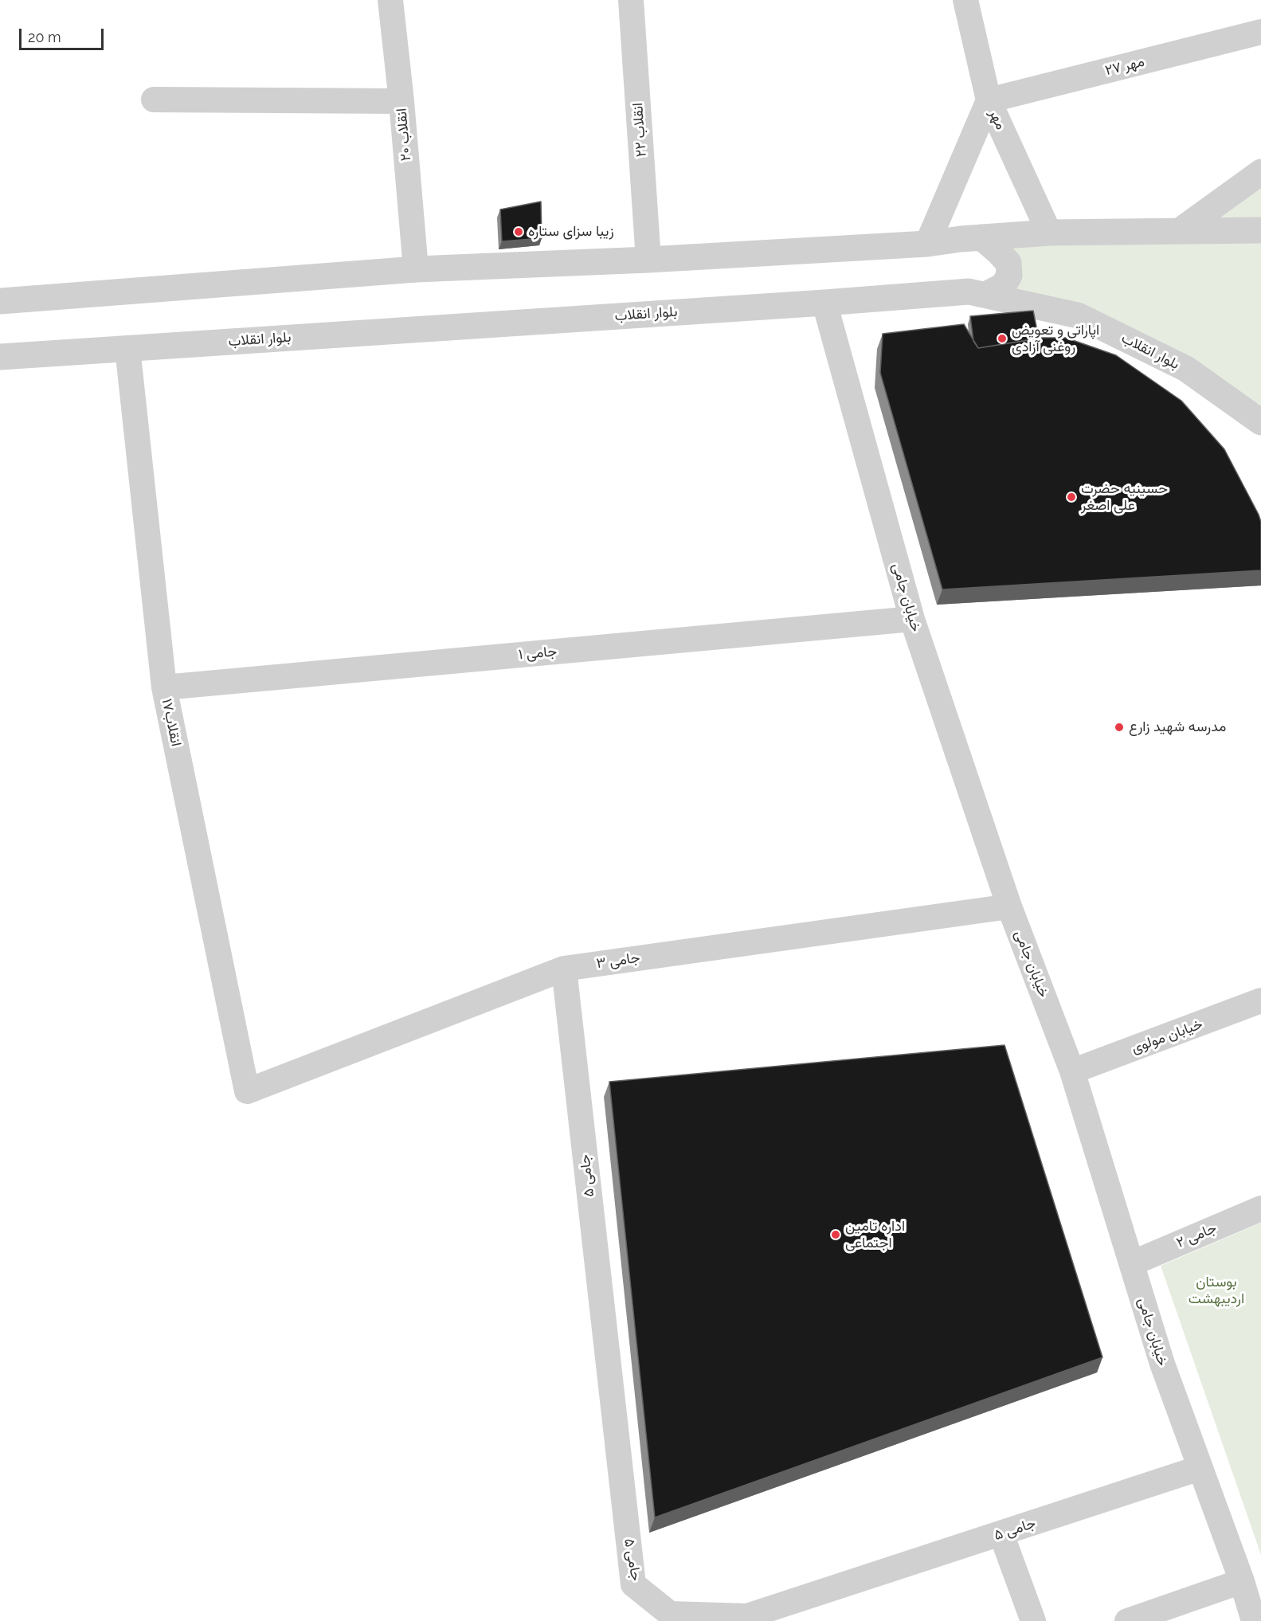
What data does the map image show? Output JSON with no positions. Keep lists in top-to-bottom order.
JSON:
{
  "streets": {
    "street": [
      "مهر ۲۷",
      "مهر",
      "انقلاب ۲۲",
      "انقلاب ۲۰",
      "بلوار انقلاب",
      "خیابان جامی",
      "جامی ۱",
      "انقلاب۱۷",
      "جامی ۳",
      "خیابان مولوی",
      "جامی ۵",
      "جامی ۲"
    ]
  },
  "crossings": [
    ["مهر ۲۷", "مهر"],
    ["بلوار انقلاب", "خیابان جامی"],
    ["بلوار انقلاب", "انقلاب۱۷"],
    ["خیابان جامی", "جامی ۱"],
    ["خیابان جامی", "جامی ۳"],
    ["خیابان جامی", "خیابان مولوی"],
    ["خیابان جامی", "جامی ۵"],
    ["خیابان جامی", "جامی ۲"],
    ["جامی ۱", "انقلاب۱۷"],
    ["انقلاب۱۷", "جامی ۳"],
    ["جامی ۳", "جامی ۵"]
  ],
  "parks": ["بوستان اردیبهشت"],
  "places": [
    "زیبا سزای ستاره",
    "اپاراتی و تعویض روغنی آزادی",
    "حسینیه حضرت علی اصغر",
    "مدرسه شهید زارع",
    "اداره تامین اجتماعی"
  ],
  "scale_bar": "20 m"
}
